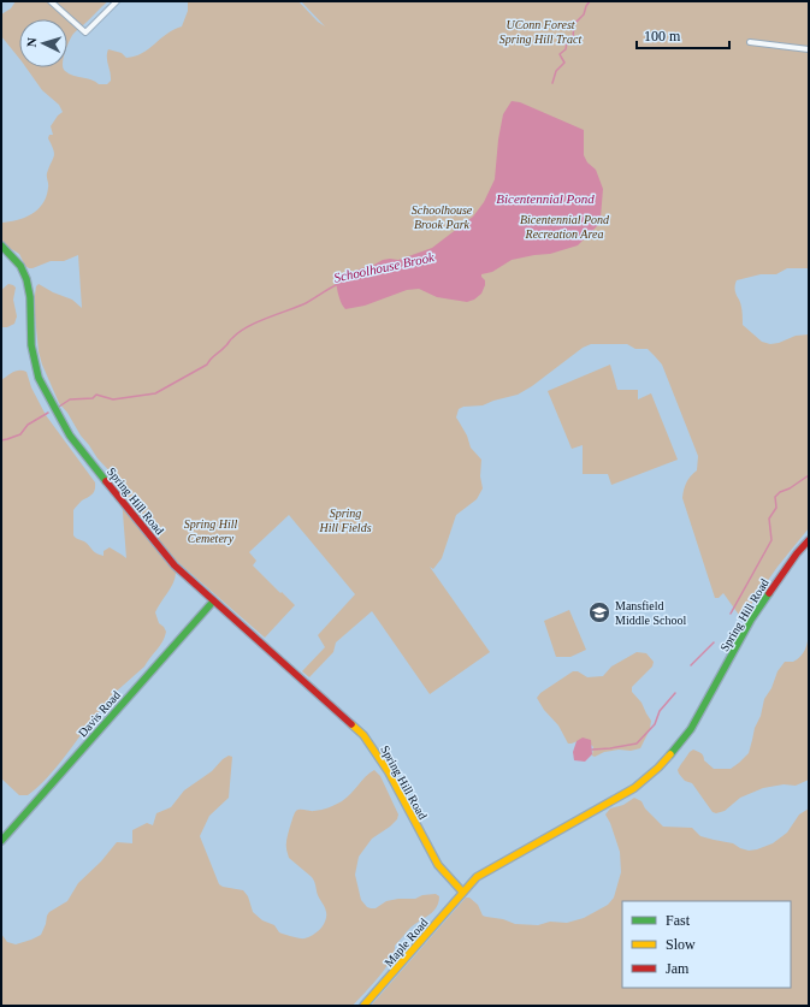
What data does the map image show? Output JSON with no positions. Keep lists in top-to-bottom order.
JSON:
{
  "streets": {
    "street": ["Spring Hill Road", "Davis Road", "Maple Road"]
  },
  "crossings": [
    ["Spring Hill Road", "Davis Road"],
    ["Spring Hill Road", "Maple Road"]
  ],
  "water": ["Bicentennial Pond", "Schoolhouse Brook"],
  "parks": [
    "UConn Forest Spring Hill Tract",
    "Schoolhouse Brook Park",
    "Bicentennial Pond Recreation Area",
    "Spring Hill Fields",
    "Spring Hill Cemetery"
  ],
  "places": {
    "school or university": ["Mansfield Middle School"]
  },
  "legend": ["Fast", "Slow", "Jam"],
  "scale_bar": "100 m",
  "north": "left"
}
